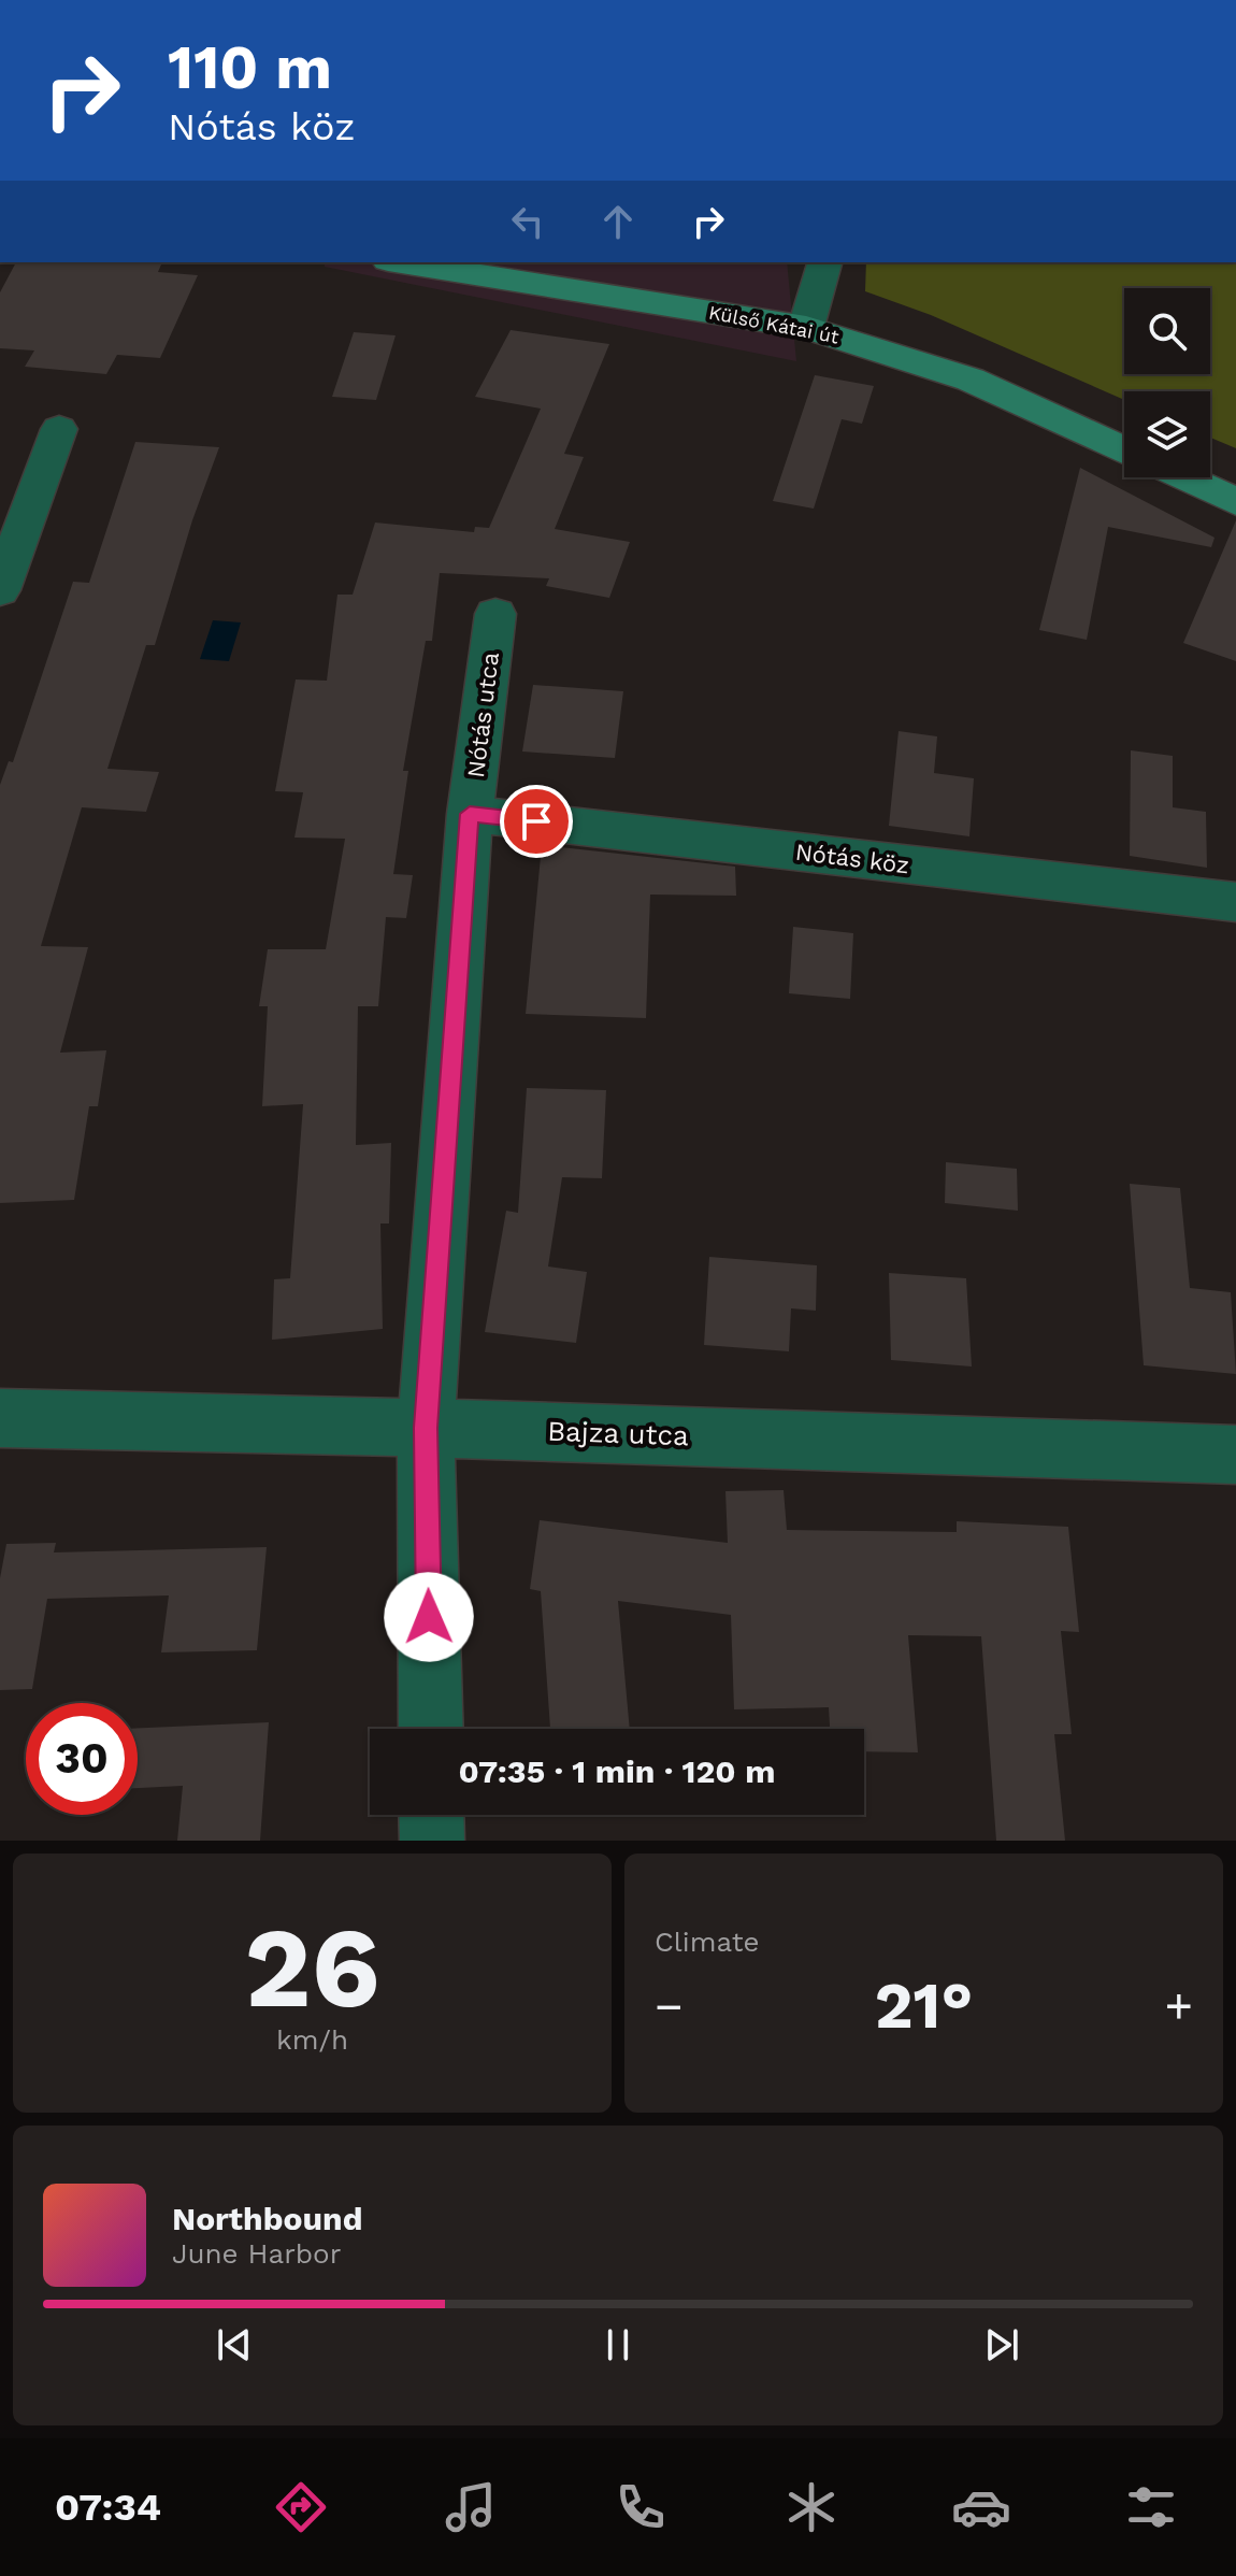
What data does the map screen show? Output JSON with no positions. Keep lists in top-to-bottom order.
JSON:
{
  "streets": {
    "main road": ["Külső Kátai út"],
    "street": ["Nótás utca", "Nótás köz", "Bajza utca"]
  },
  "crossings": [
    ["Nótás utca", "Nótás köz"],
    ["Nótás utca", "Bajza utca"]
  ],
  "page": {
    "turn": ["110 m", "Nótás köz"],
    "limit": "30",
    "trip": "07:35 · 1 min · 120 m",
    "tile": [
      ["26", "km/h"],
      "Climate"
    ],
    "heat": ["−", "21°", "+"],
    "song": ["Northbound", "June Harbor"],
    "tabs": "07:34"
  }
}
